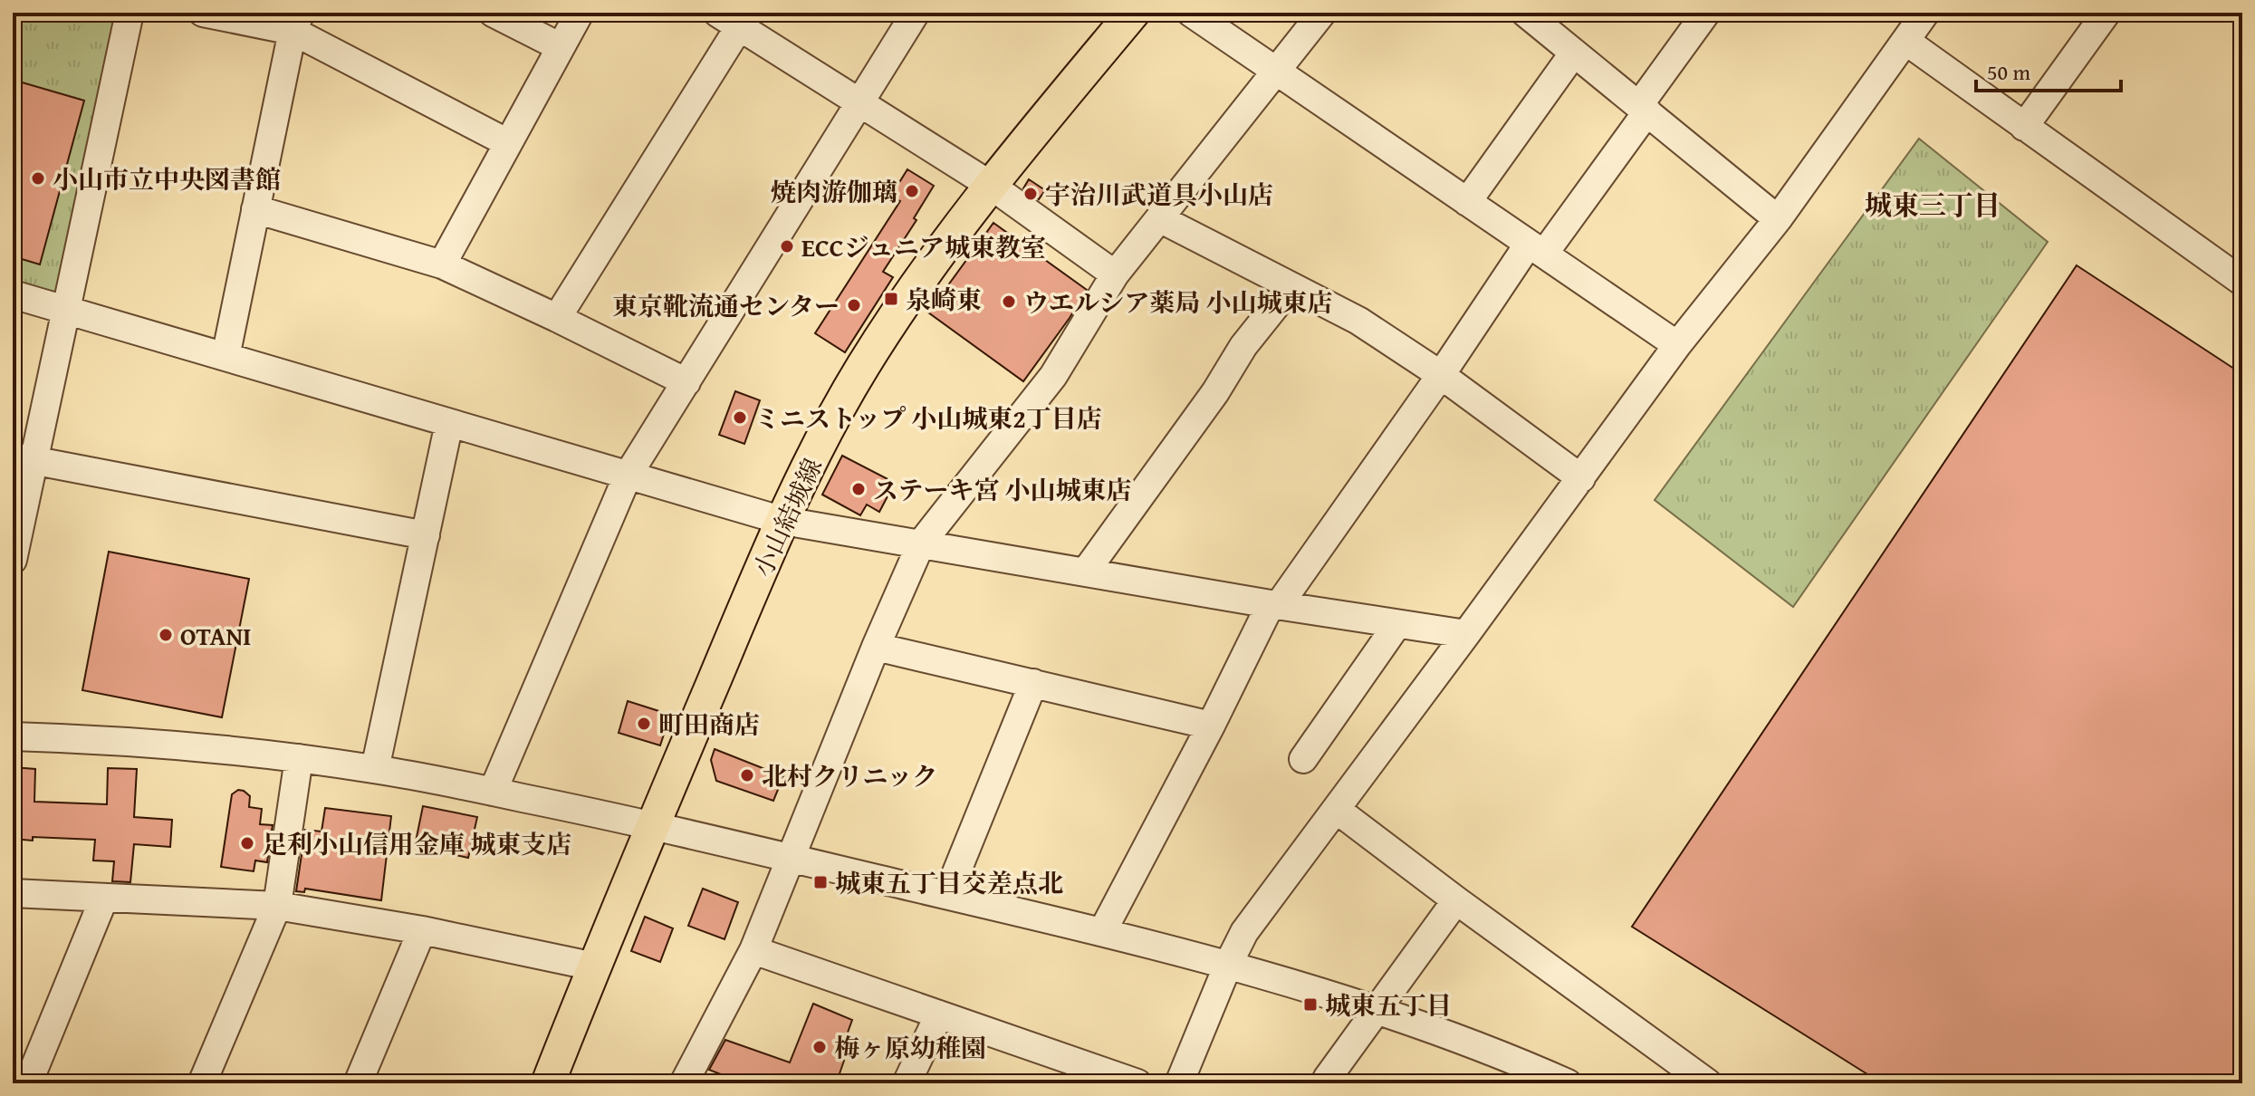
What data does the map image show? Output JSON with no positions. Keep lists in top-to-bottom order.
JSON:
{
  "streets": {
    "main road": ["小山結城線"]
  },
  "districts": ["城東三丁目"],
  "places": {
    "other": [
      "小山市立中央図書館",
      "焼肉游伽璃",
      "宇治川武道具小山店",
      "ECCジュニア城東教室",
      "ウエルシア薬局 小山城東店",
      "東京靴流通センター",
      "ミニストップ 小山城東2丁目店",
      "ステーキ宮 小山城東店",
      "OTANI",
      "町田商店",
      "北村クリニック",
      "足利小山信用金庫 城東支店",
      "梅ヶ原幼稚園"
    ],
    "transit": ["泉崎東", "城東五丁目交差点北", "城東五丁目"]
  },
  "scale_bar": "50 m"
}
